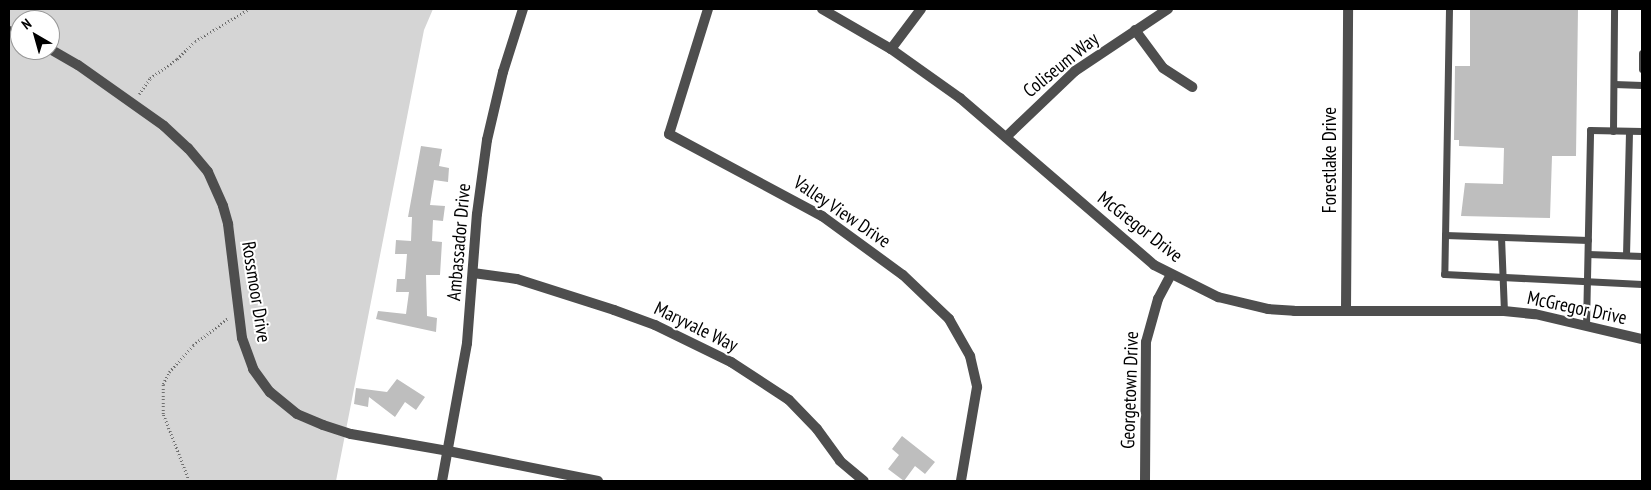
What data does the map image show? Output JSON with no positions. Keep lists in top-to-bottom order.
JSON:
{
  "streets": {
    "street": [
      "Coliseum Way",
      "Forestlake Drive",
      "Valley View Drive",
      "McGregor Drive",
      "Ambassador Drive",
      "Rossmoor Drive",
      "Maryvale Way",
      "Georgetown Drive"
    ]
  },
  "crossings": [
    ["Coliseum Way", "McGregor Drive"],
    ["Forestlake Drive", "McGregor Drive"],
    ["McGregor Drive", "Georgetown Drive"],
    ["Ambassador Drive", "Rossmoor Drive"],
    ["Ambassador Drive", "Maryvale Way"]
  ],
  "north": "top left"
}
